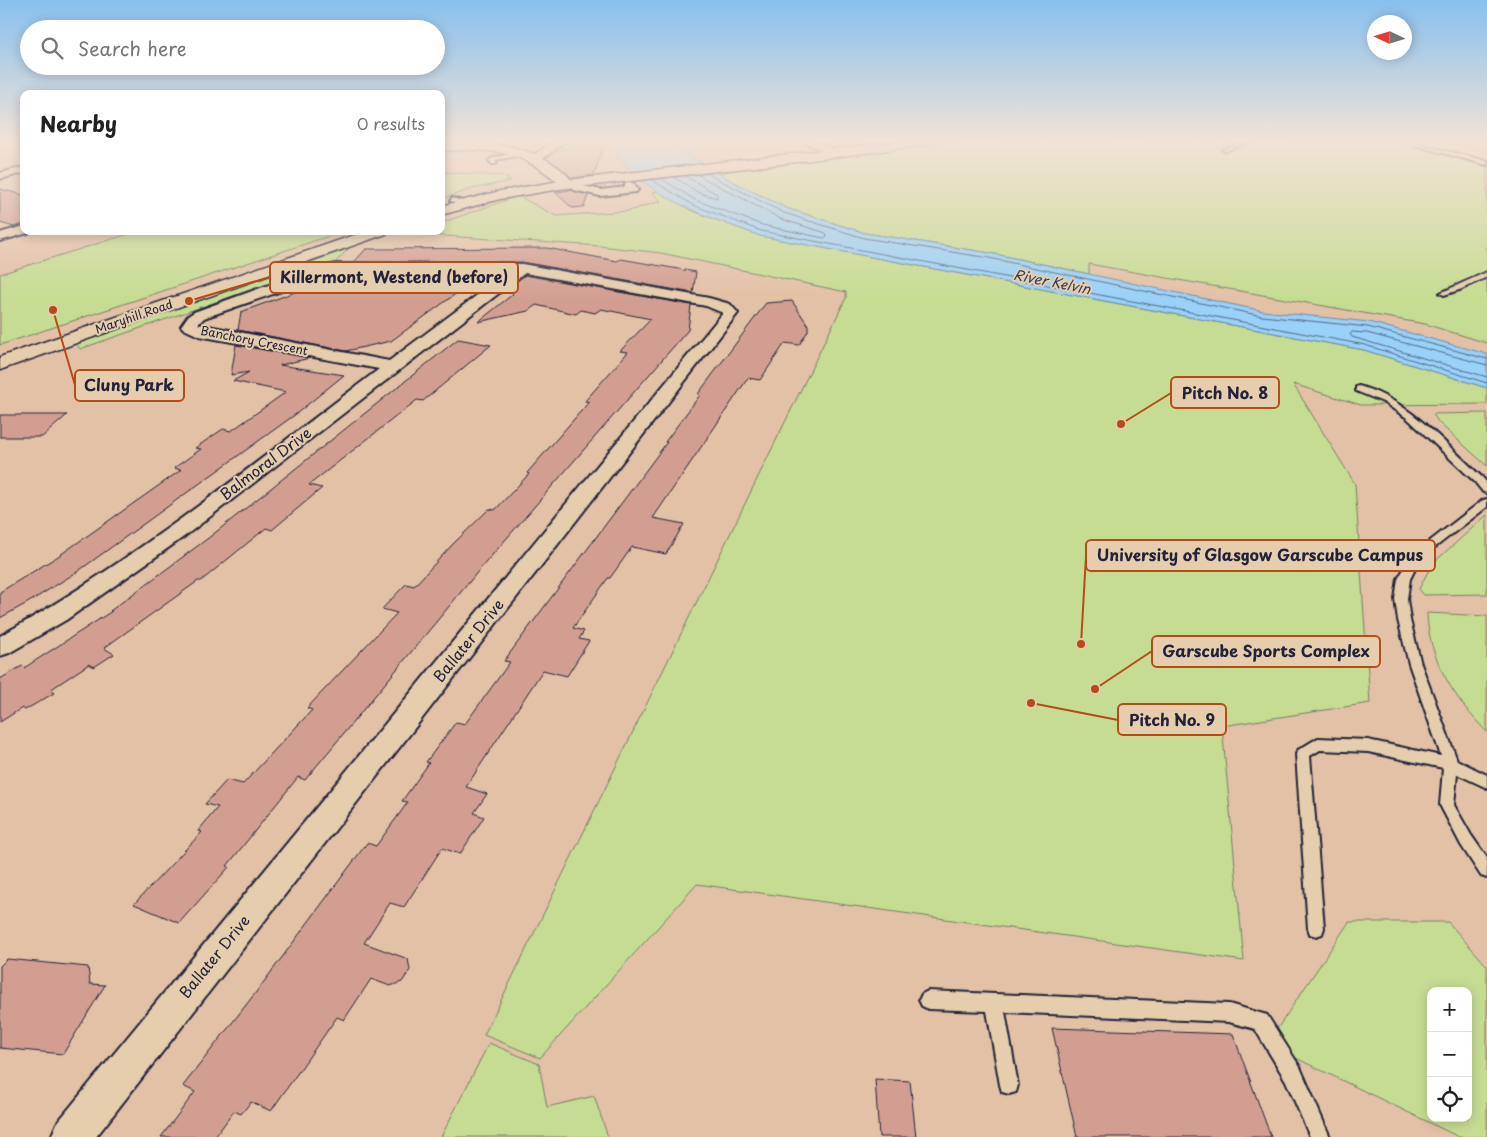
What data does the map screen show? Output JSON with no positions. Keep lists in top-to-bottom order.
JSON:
{
  "streets": {
    "main road": ["Maryhill Road"],
    "street": ["Banchory Crescent", "Balmoral Drive", "Ballater Drive"]
  },
  "crossings": [
    ["Banchory Crescent", "Balmoral Drive"],
    ["Banchory Crescent", "Ballater Drive"],
    ["Balmoral Drive", "Ballater Drive"]
  ],
  "water": ["River Kelvin"],
  "places": [
    "Killermont, Westend (before)",
    "Cluny Park",
    "Pitch No. 8",
    "University of Glasgow Garscube Campus",
    "Garscube Sports Complex",
    "Pitch No. 9"
  ],
  "north": "left",
  "page": {
    "search": "Search here",
    "heading": ["Nearby", "0 results"],
    "map_buttons": ["+", "−"]
  }
}
